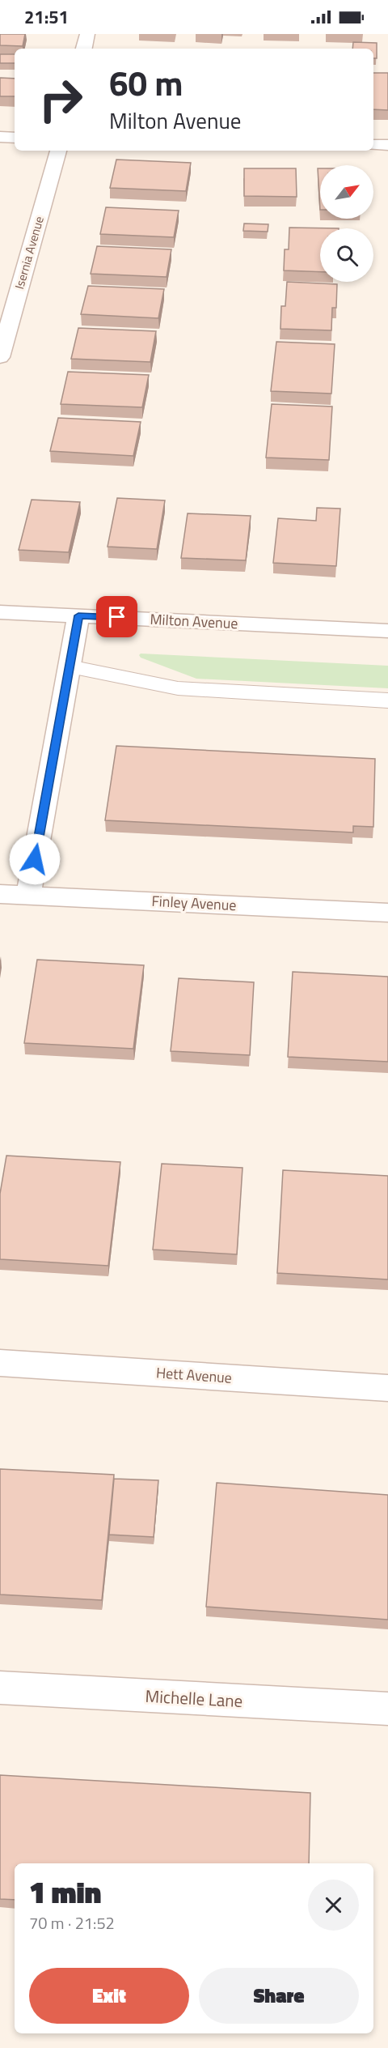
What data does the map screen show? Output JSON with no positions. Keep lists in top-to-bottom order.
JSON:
{
  "streets": {
    "street": [
      "Isernia Avenue",
      "Milton Avenue",
      "Finley Avenue",
      "Hett Avenue",
      "Michelle Lane"
    ]
  },
  "north": "top right",
  "page": {
    "status": "21:51",
    "turn": ["60 m", "Milton Avenue"],
    "heading": ["1 min", "70 m · 21:52"],
    "buttons": ["Exit", "Share"]
  }
}
